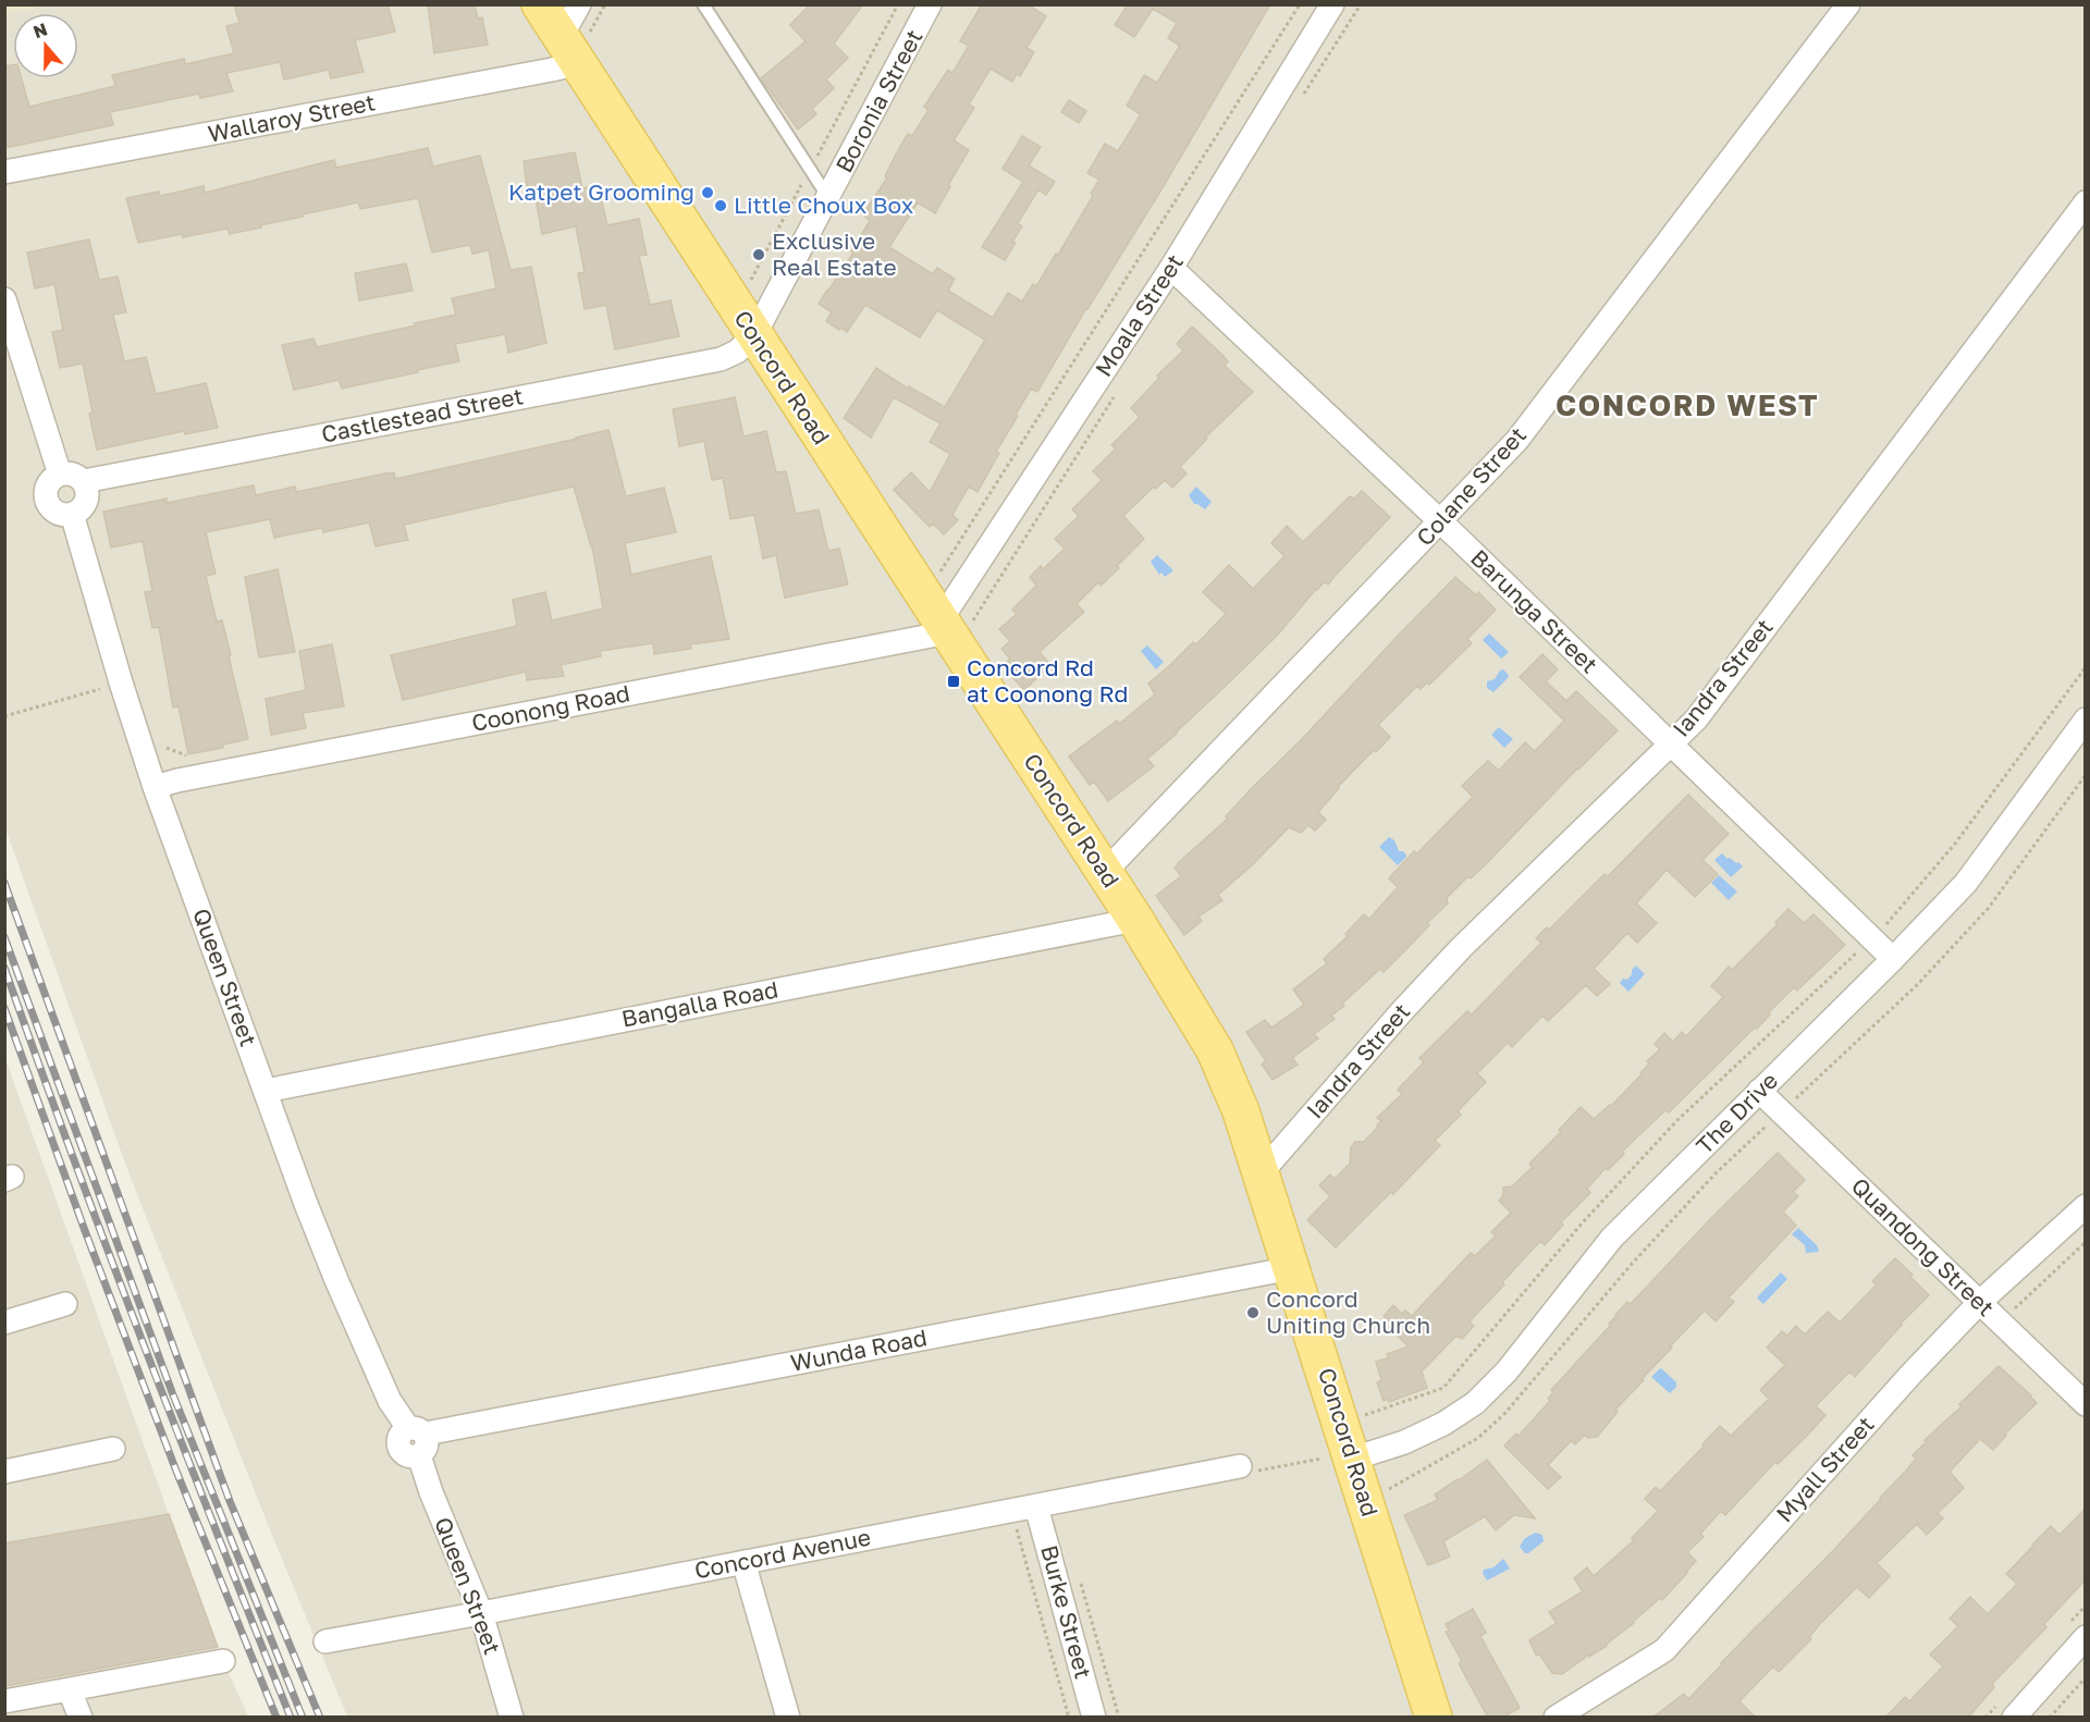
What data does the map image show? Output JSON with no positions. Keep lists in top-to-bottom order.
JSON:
{
  "streets": {
    "main road": ["Concord Road"],
    "street": [
      "Boronia Street",
      "Wallaroy Street",
      "Moala Street",
      "Castlestead Street",
      "Colane Street",
      "Barunga Street",
      "Iandra Street",
      "Coonong Road",
      "Queen Street",
      "Bangalla Road",
      "The Drive",
      "Quandong Street",
      "Wunda Road",
      "Myall Street",
      "Concord Avenue",
      "Burke Street"
    ]
  },
  "crossings": [
    ["Boronia Street", "Concord Road"],
    ["Boronia Street", "Castlestead Street"],
    ["Wallaroy Street", "Concord Road"],
    ["Moala Street", "Concord Road"],
    ["Moala Street", "Barunga Street"],
    ["Moala Street", "Coonong Road"],
    ["Concord Road", "Castlestead Street"],
    ["Concord Road", "Colane Street"],
    ["Concord Road", "Iandra Street"],
    ["Concord Road", "Coonong Road"],
    ["Concord Road", "Bangalla Road"],
    ["Concord Road", "The Drive"],
    ["Concord Road", "Wunda Road"],
    ["Castlestead Street", "Queen Street"],
    ["Colane Street", "Barunga Street"],
    ["Barunga Street", "Iandra Street"],
    ["Barunga Street", "The Drive"],
    ["Coonong Road", "Queen Street"],
    ["Queen Street", "Bangalla Road"],
    ["Queen Street", "Wunda Road"],
    ["Queen Street", "Concord Avenue"],
    ["The Drive", "Quandong Street"],
    ["Quandong Street", "Myall Street"],
    ["Concord Avenue", "Burke Street"]
  ],
  "districts": ["CONCORD WEST"],
  "places": {
    "other": [
      "Katpet Grooming",
      "Little Choux Box",
      "Exclusive Real Estate",
      "Concord Uniting Church"
    ],
    "transit": ["Concord Rd at Coonong Rd"]
  },
  "north": "top"
}
